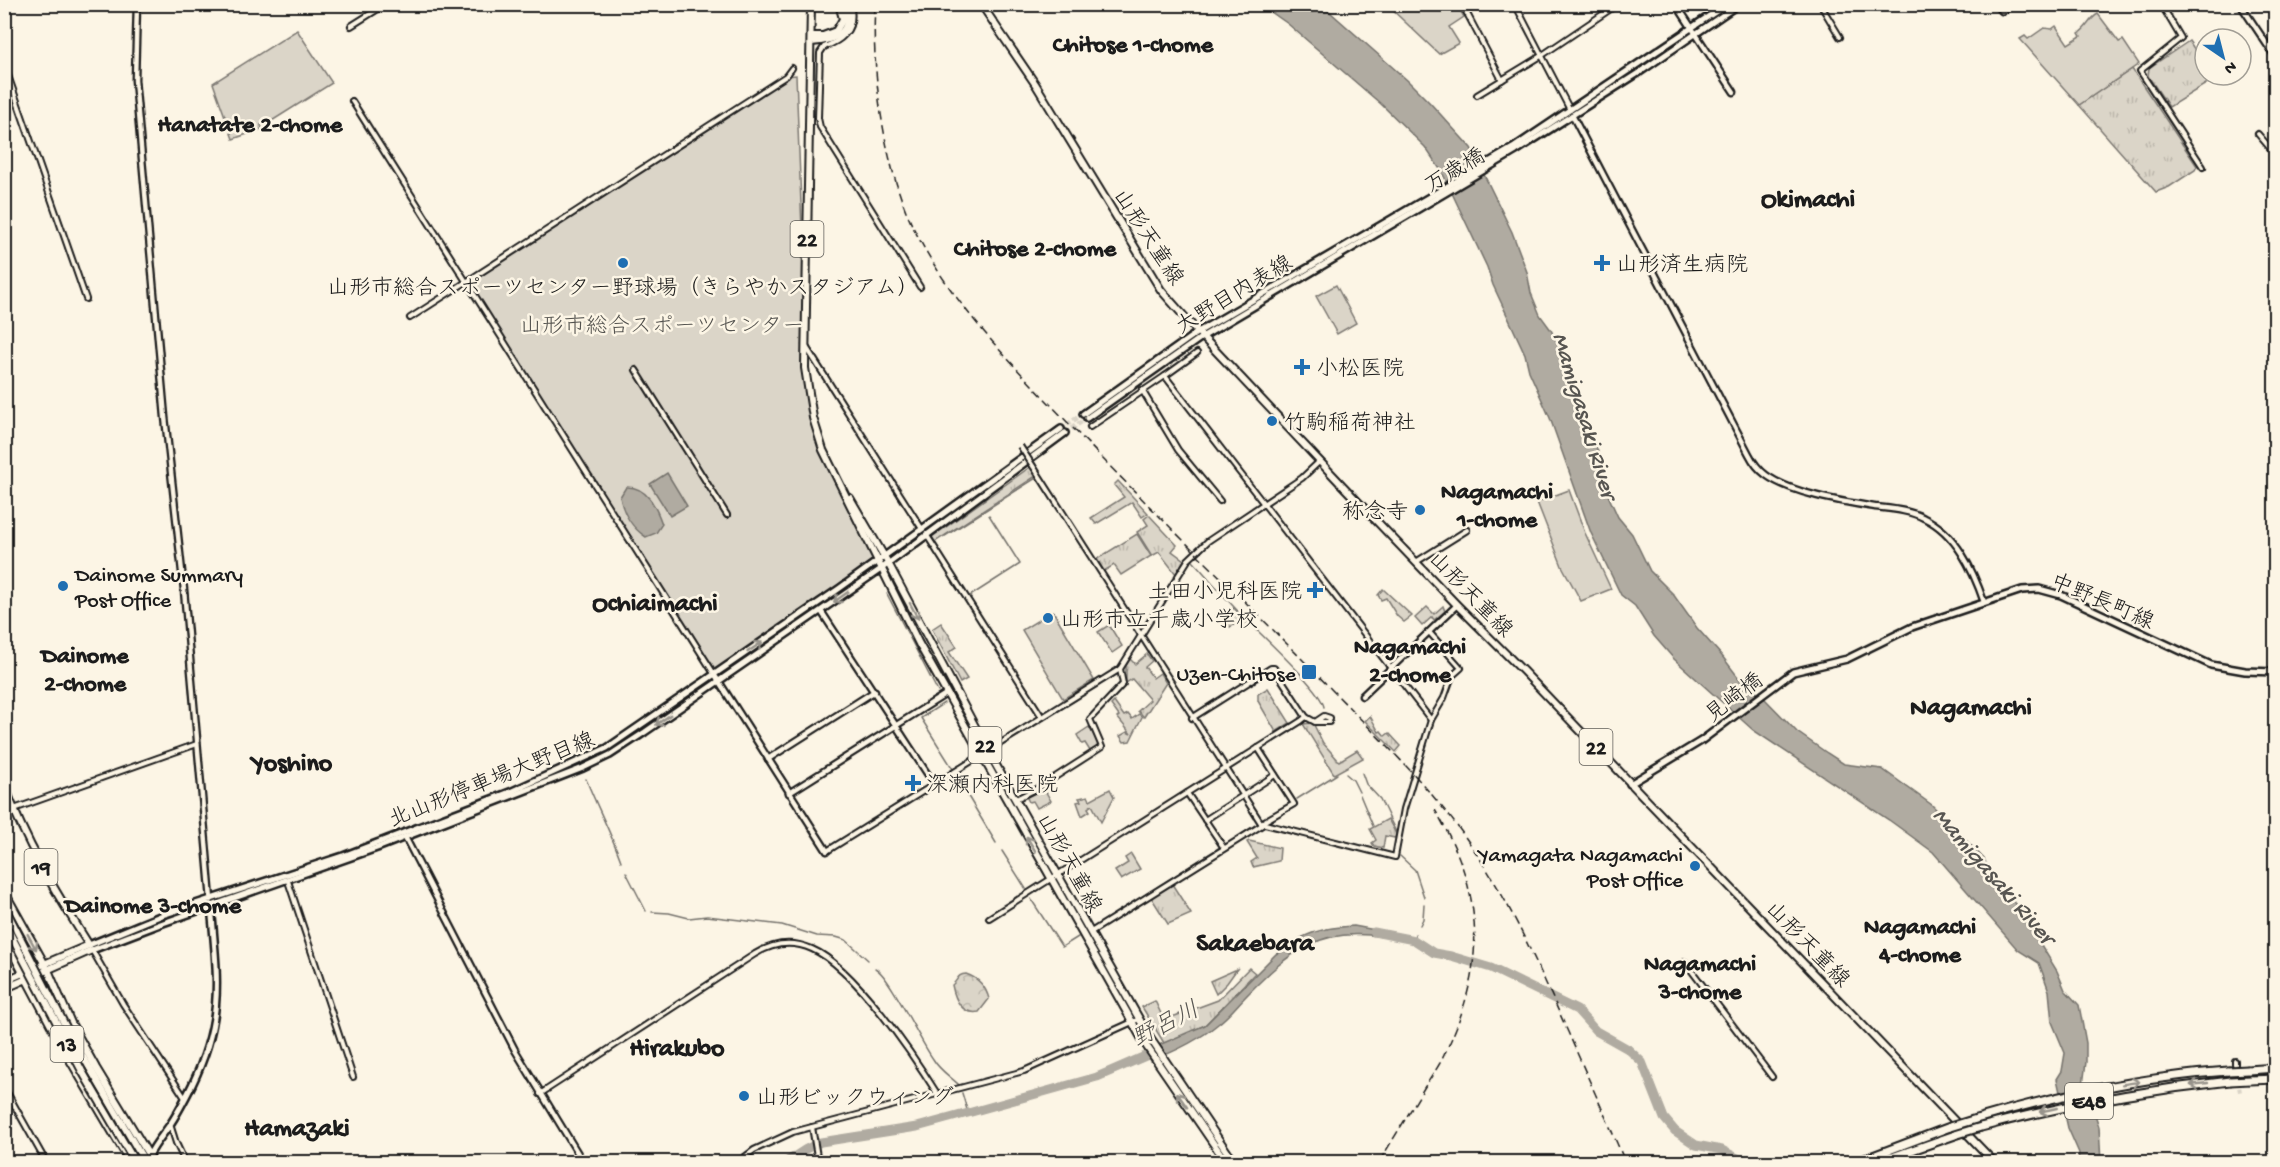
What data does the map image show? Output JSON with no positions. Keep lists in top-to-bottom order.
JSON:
{
  "streets": {
    "highway": ["E48"],
    "main road": [
      "万歳橋",
      "山形天童線",
      "22",
      "大野目内表線",
      "中野長町線",
      "見崎橋",
      "北山形停車場大野目線",
      "19",
      "13"
    ]
  },
  "crossings": [
    ["万歳橋", "大野目内表線"],
    ["山形天童線", "22"],
    ["山形天童線", "大野目内表線"],
    ["山形天童線", "見崎橋"],
    ["山形天童線", "北山形停車場大野目線"],
    ["中野長町線", "見崎橋"]
  ],
  "districts": [
    "Chitose 1-chome",
    "Hanatate 2-chome",
    "Okimachi",
    "Chitose 2-chome",
    "Nagamachi 1-chome",
    "Ochiaimachi",
    "Nagamachi 2-chome",
    "Dainome 2-chome",
    "Nagamachi",
    "Yoshino",
    "Dainome 3-chome",
    "Nagamachi 4-chome",
    "Sakaebara",
    "Nagamachi 3-chome",
    "Hirakubo",
    "Hamazaki"
  ],
  "water": ["Mamigasaki River", "野呂川"],
  "parks": ["山形市総合スポーツセンター"],
  "places": {
    "other": [
      "山形市総合スポーツセンター野球場（きらやかスタジアム）",
      "竹駒稲荷神社",
      "称念寺",
      "Dainome Summary Post Office",
      "山形市立千歳小学校",
      "Yamagata Nagamachi Post Office",
      "山形ビックウィング"
    ],
    "health": [
      "山形済生病院",
      "小松医院",
      "土田小児科医院",
      "深瀬内科医院"
    ],
    "transit": ["Uzen-Chitose"]
  },
  "north": "bottom right"
}
